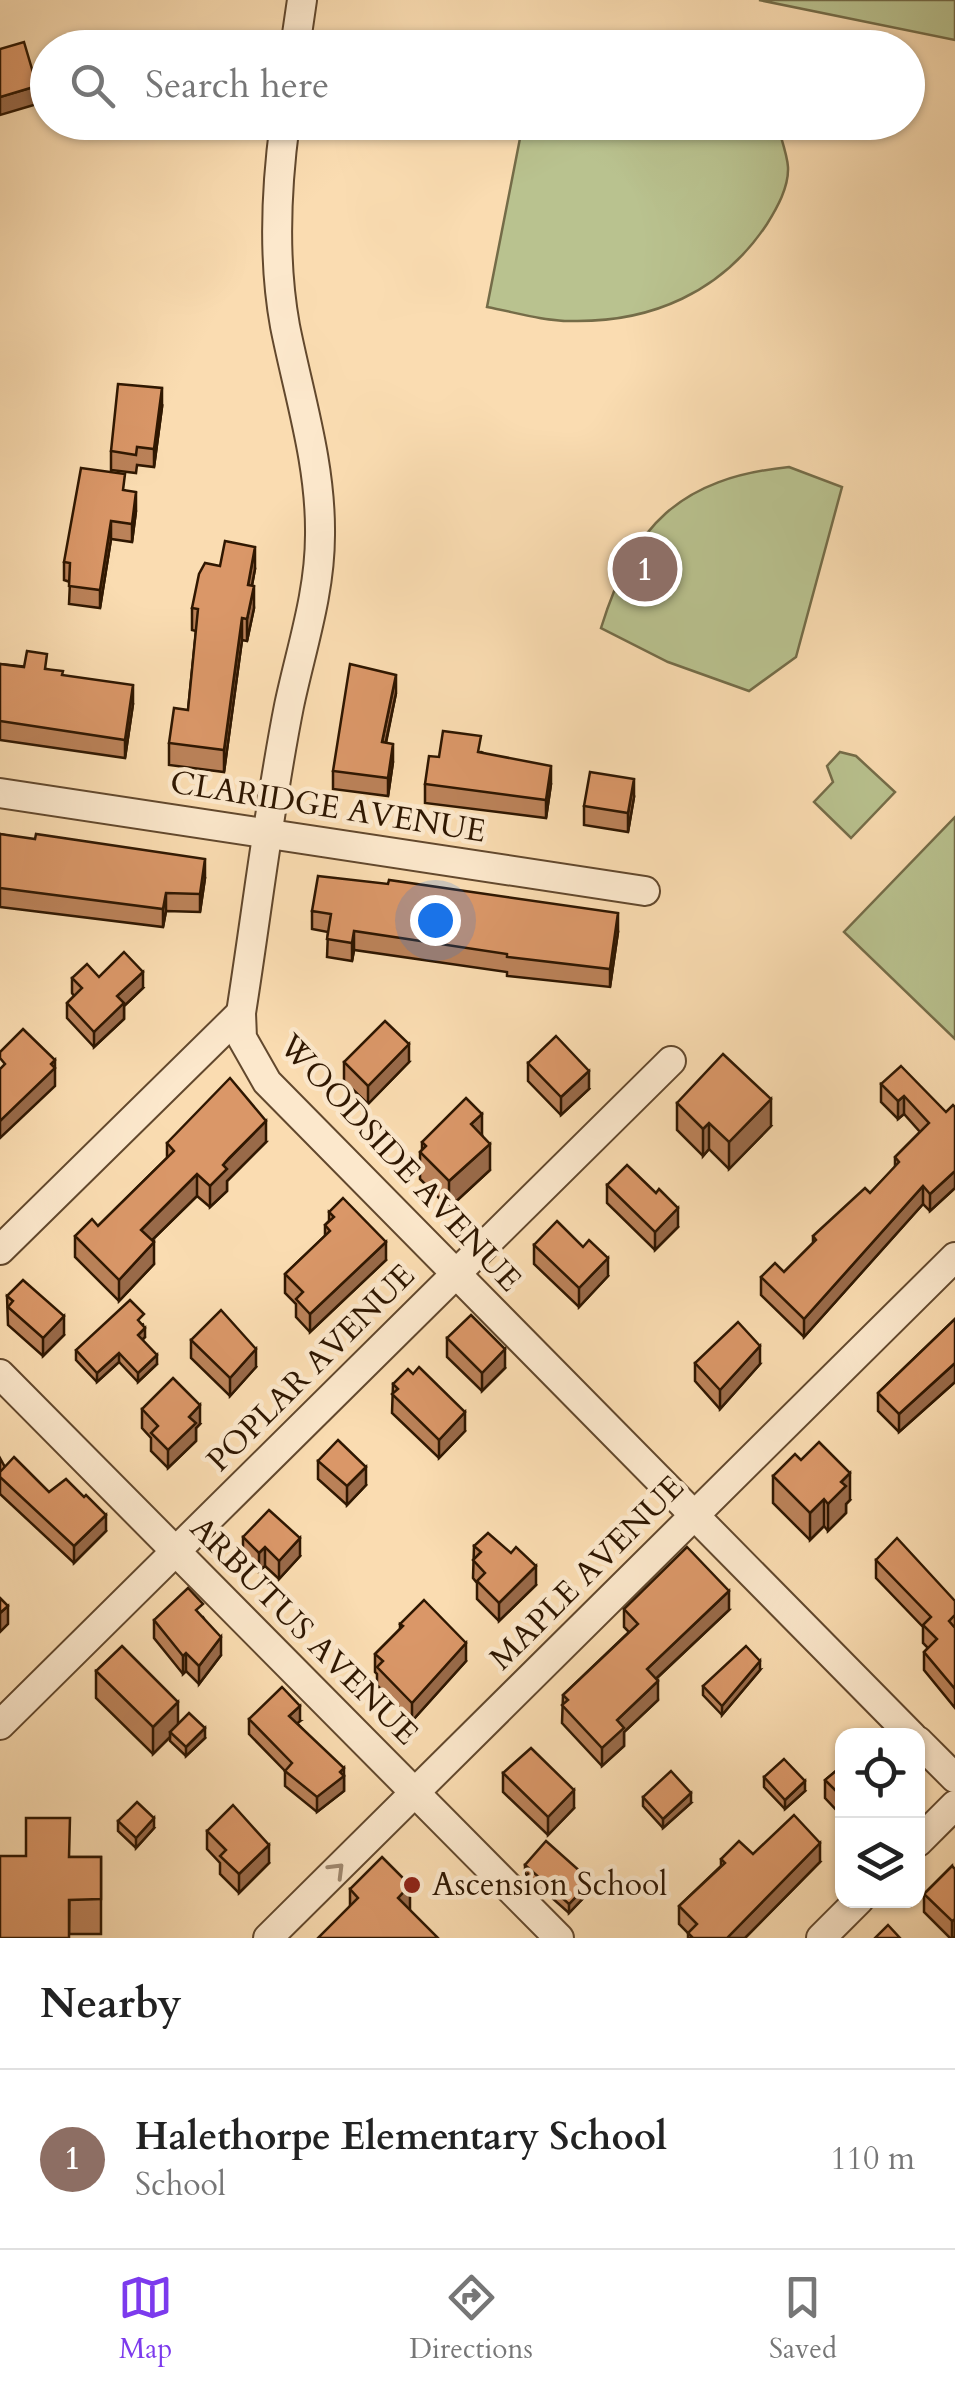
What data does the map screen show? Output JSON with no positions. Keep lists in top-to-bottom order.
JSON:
{
  "streets": {
    "street": [
      "CLARIDGE AVENUE",
      "WOODSIDE AVENUE",
      "POPLAR AVENUE",
      "MAPLE AVENUE",
      "ARBUTUS AVENUE"
    ]
  },
  "crossings": [
    ["CLARIDGE AVENUE", "WOODSIDE AVENUE"],
    ["WOODSIDE AVENUE", "POPLAR AVENUE"],
    ["WOODSIDE AVENUE", "MAPLE AVENUE"],
    ["POPLAR AVENUE", "ARBUTUS AVENUE"],
    ["MAPLE AVENUE", "ARBUTUS AVENUE"]
  ],
  "places": ["Ascension School"],
  "page": {
    "search": "Search here",
    "pins": "1",
    "heading": "Nearby",
    "list": [
      {
        "mark": "1",
        "name": "Halethorpe Elementary School",
        "note": "School",
        "value": "110 m"
      }
    ],
    "nav": ["Map", "Directions", "Saved"]
  }
}
